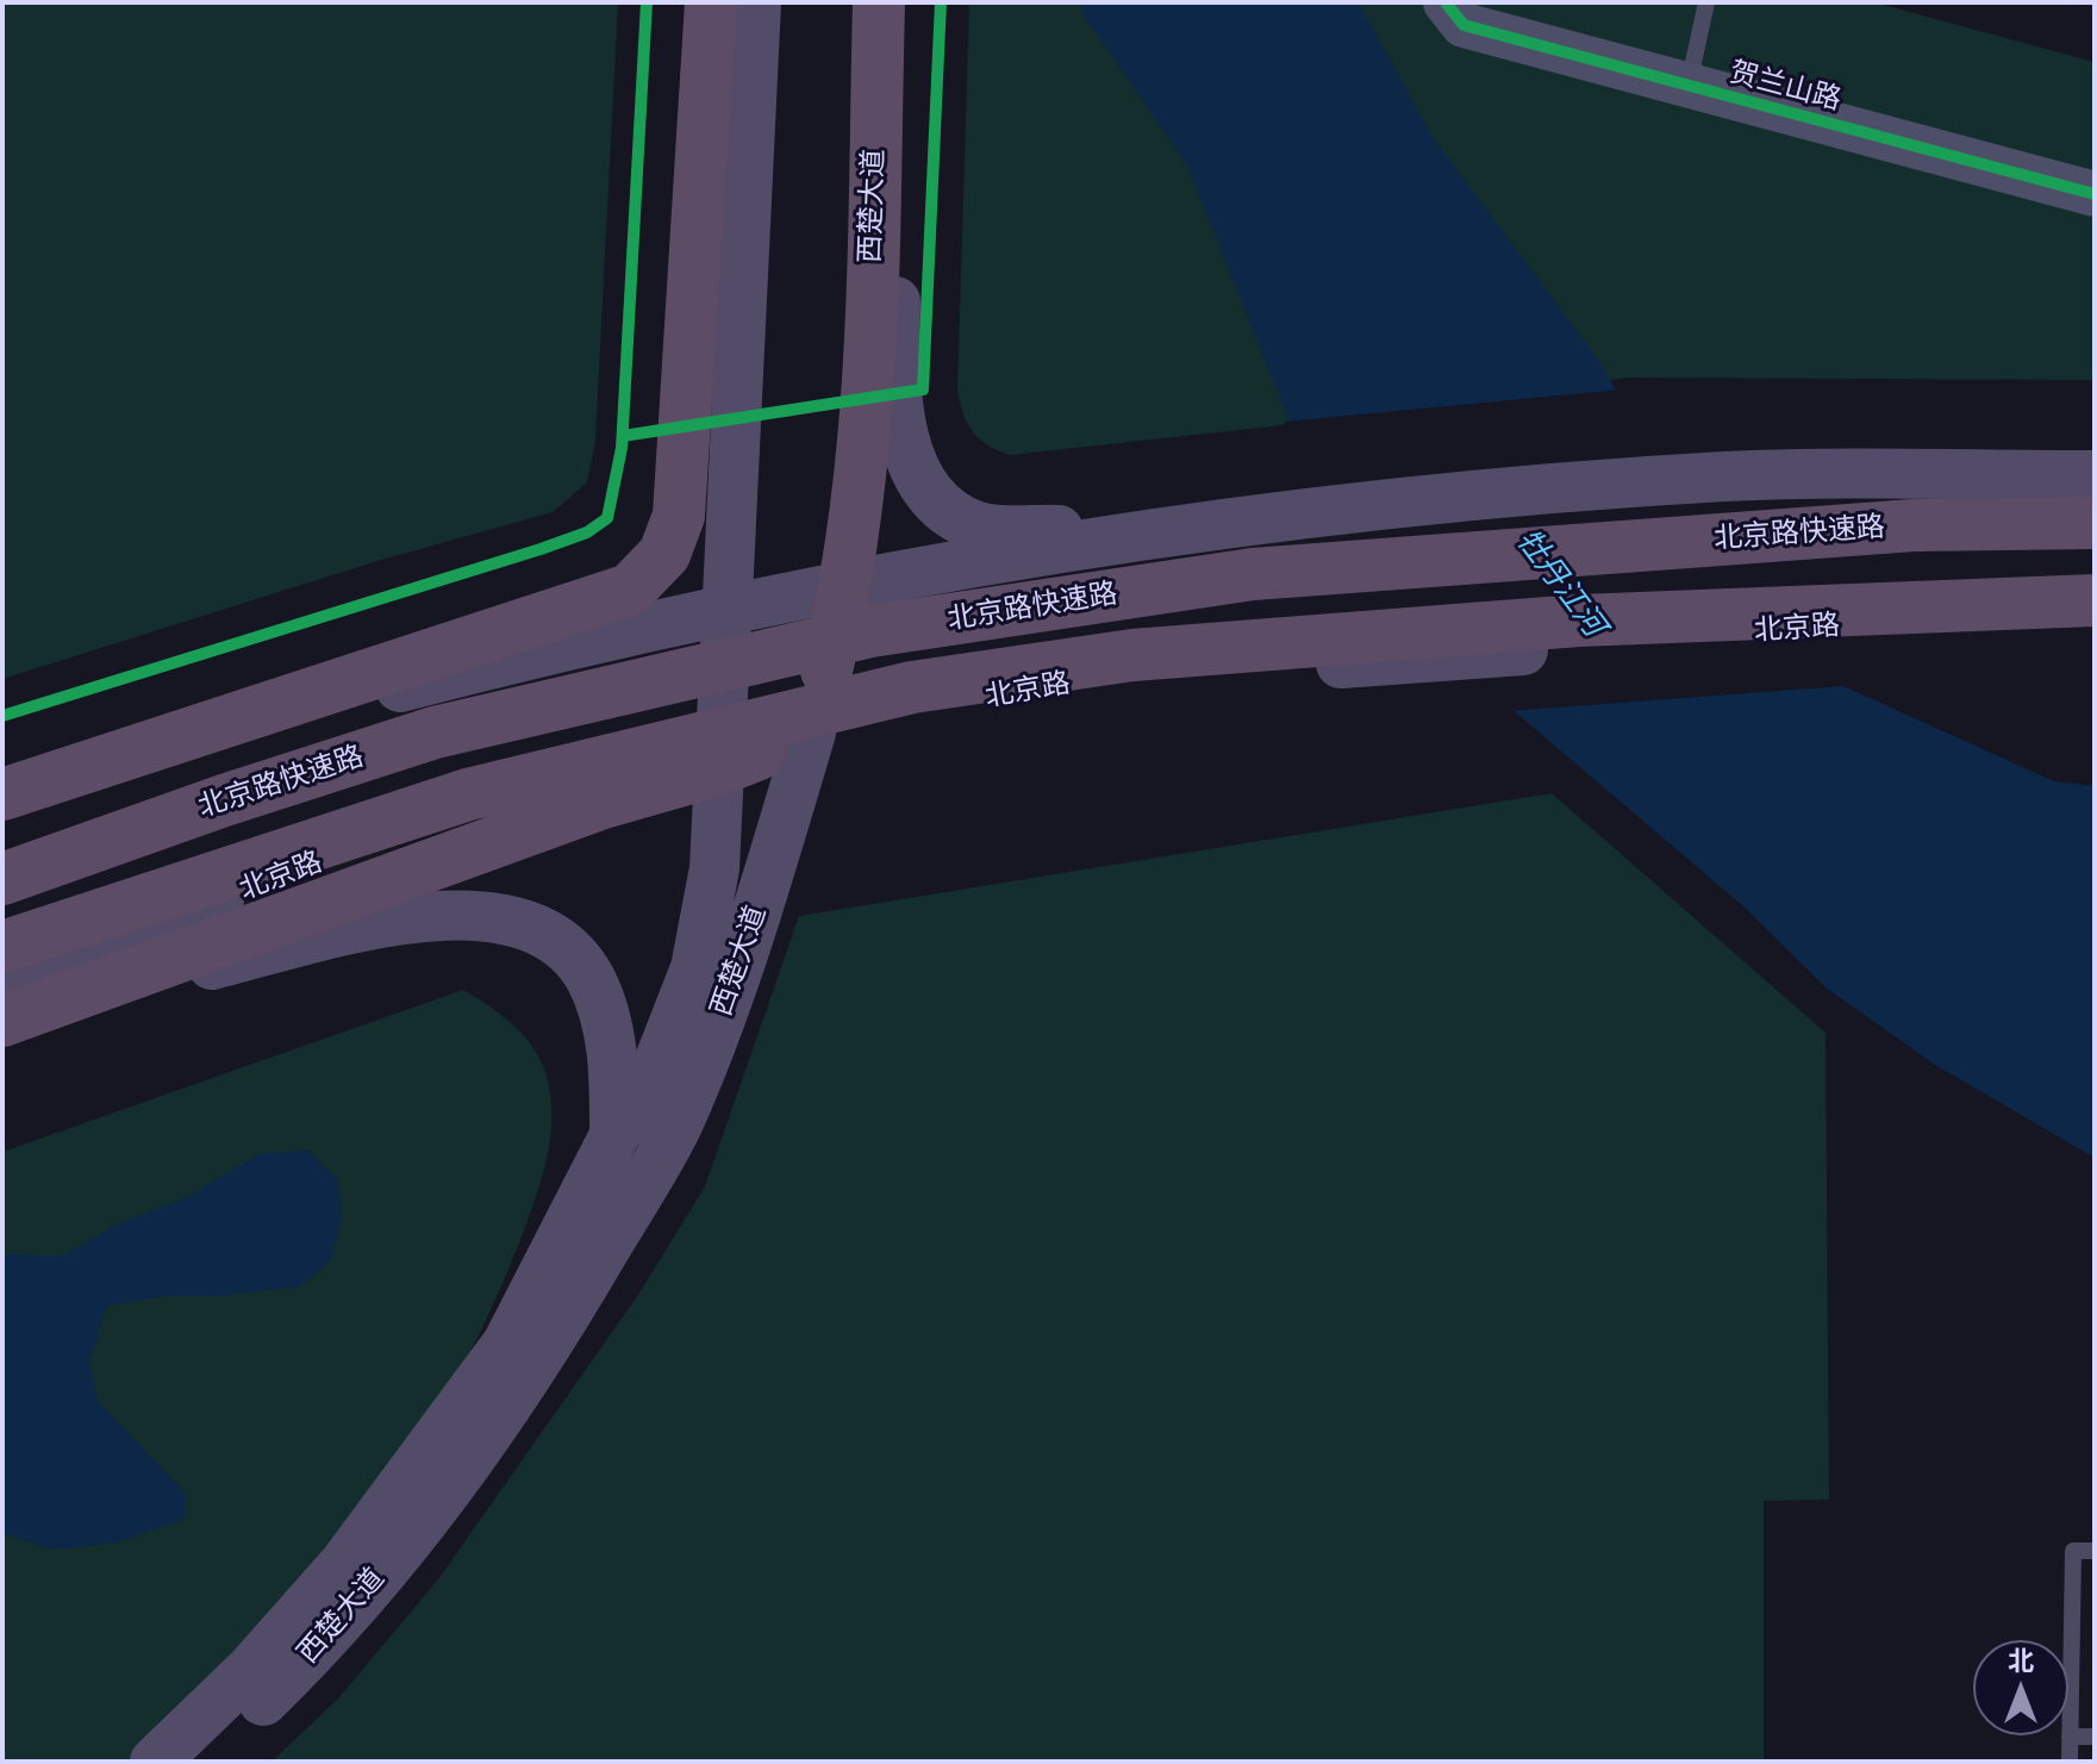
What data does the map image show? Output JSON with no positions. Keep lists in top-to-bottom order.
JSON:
{
  "streets": {
    "highway": ["西楚大道", "北京路快速路"],
    "main road": ["北京路"],
    "street": ["贺兰山路"]
  },
  "crossings": [
    ["西楚大道", "北京路"]
  ],
  "water": ["牡丹江河"],
  "north": "top"
}
